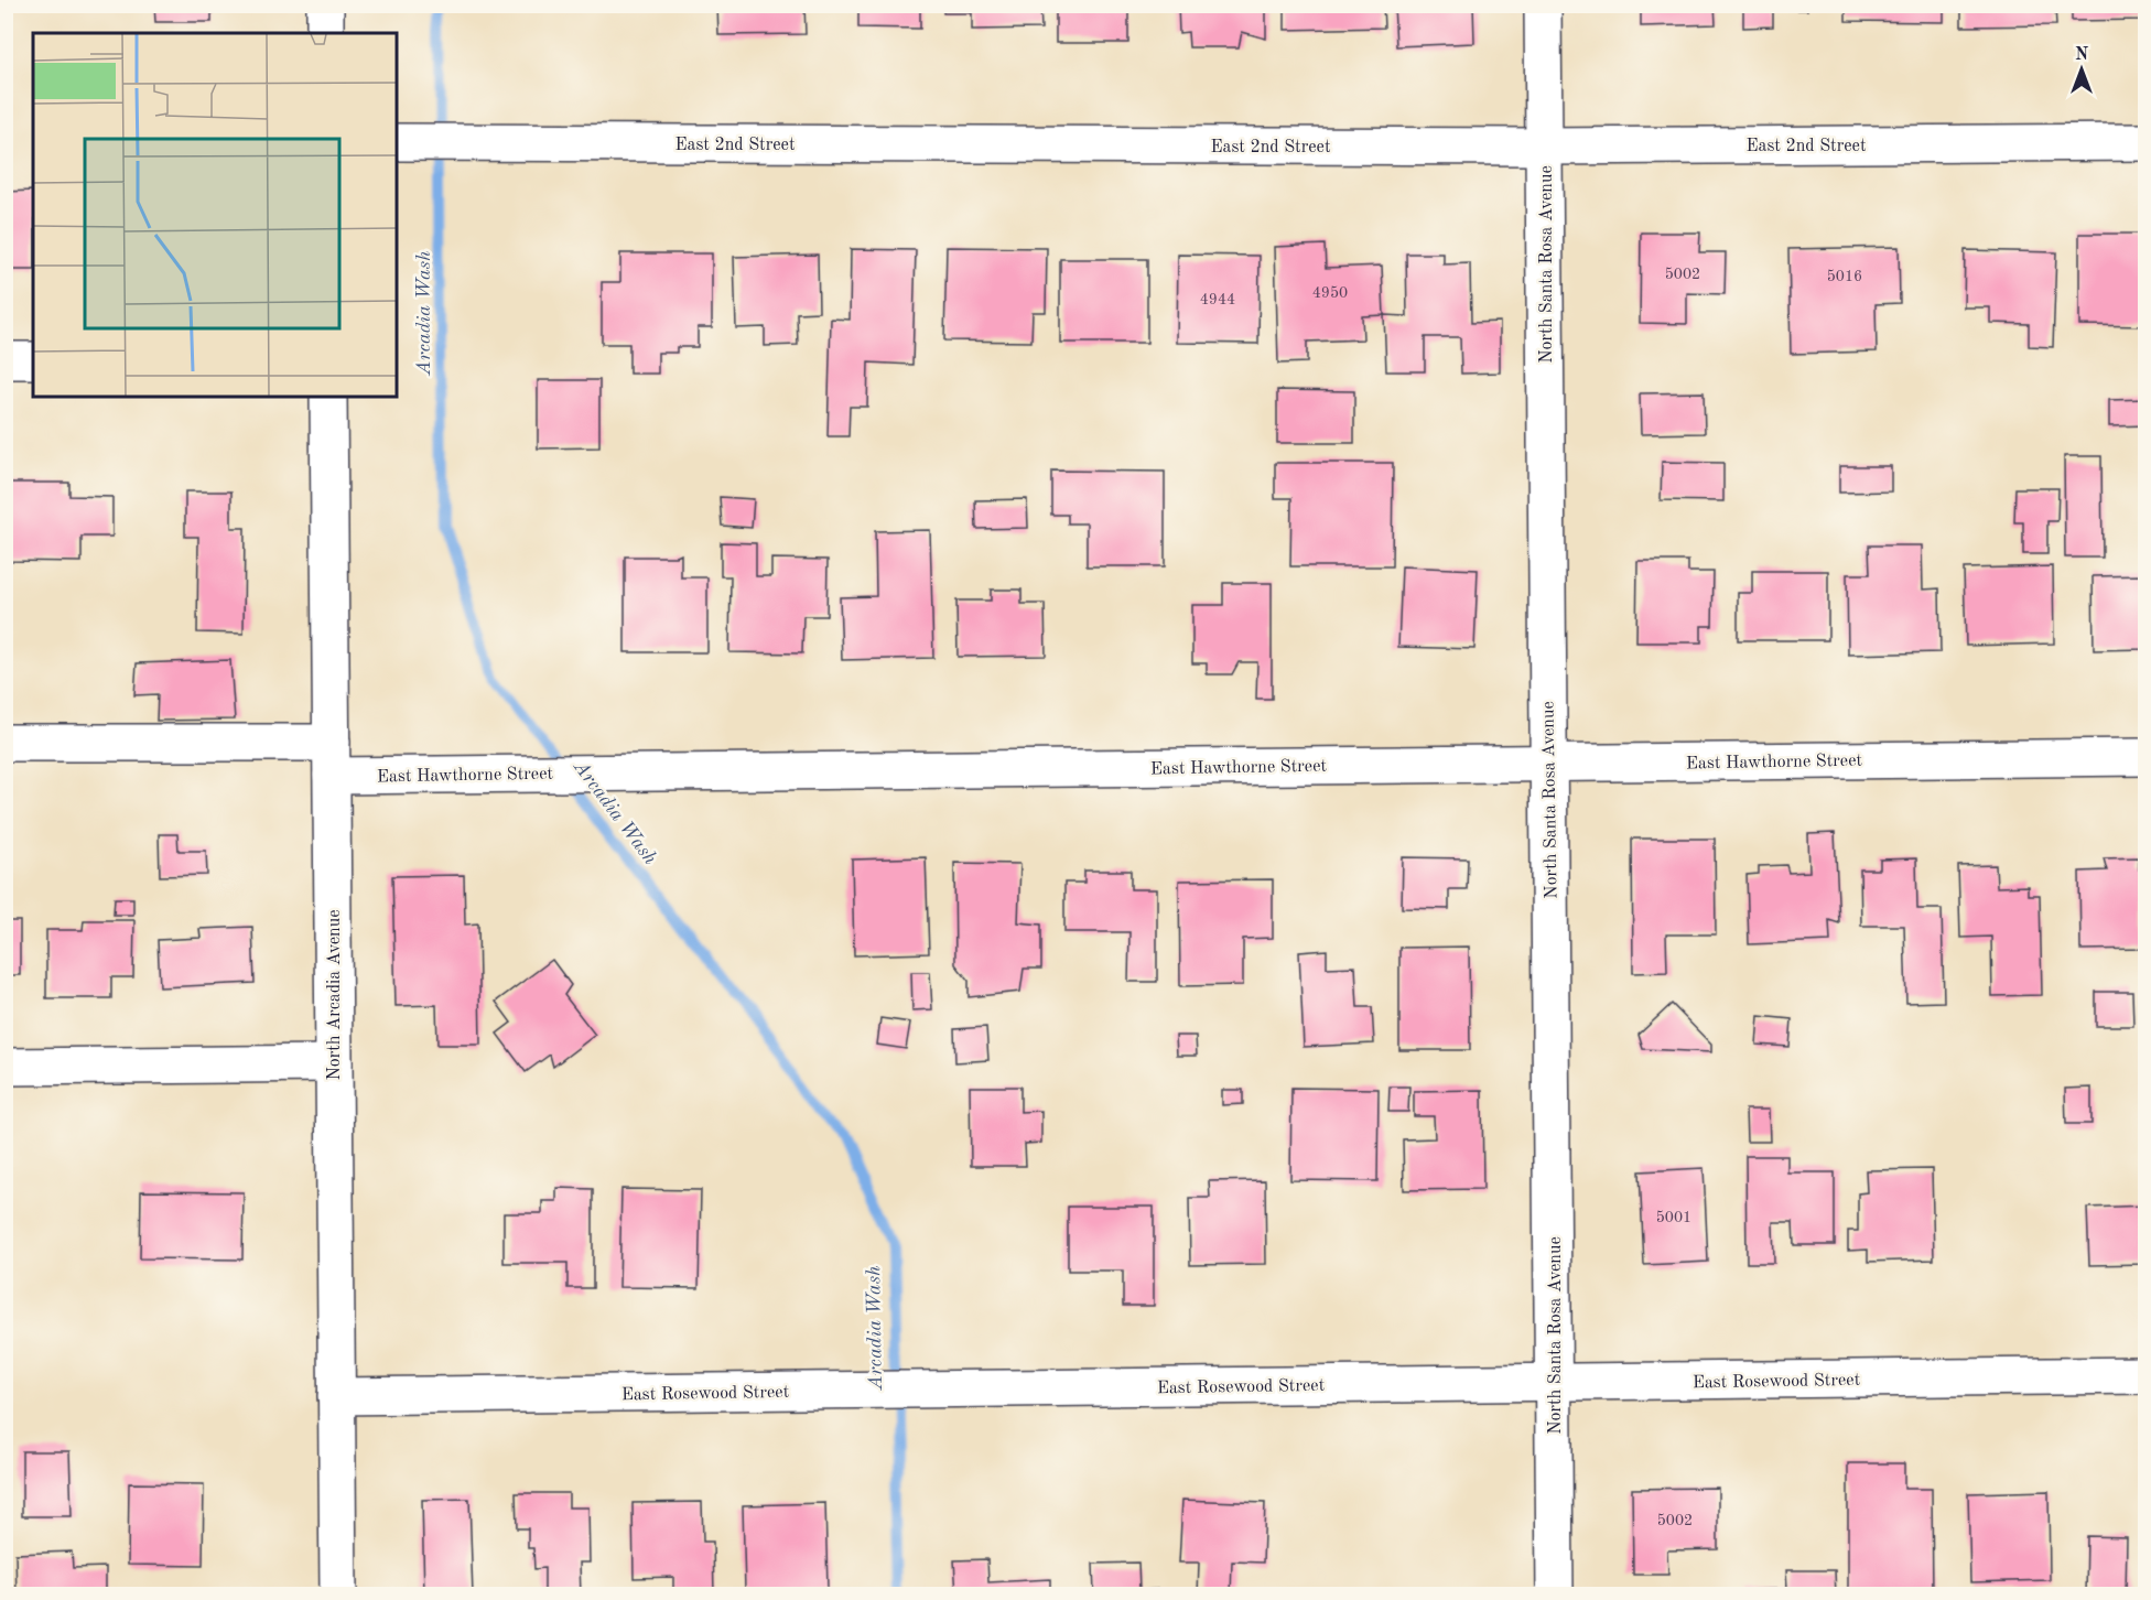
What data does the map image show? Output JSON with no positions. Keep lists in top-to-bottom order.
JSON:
{
  "streets": {
    "street": [
      "East 2nd Street",
      "North Santa Rosa Avenue",
      "East Hawthorne Street",
      "North Arcadia Avenue",
      "East Rosewood Street"
    ]
  },
  "crossings": [
    ["East 2nd Street", "North Santa Rosa Avenue"],
    ["North Santa Rosa Avenue", "East Hawthorne Street"],
    ["North Santa Rosa Avenue", "East Rosewood Street"],
    ["East Hawthorne Street", "North Arcadia Avenue"],
    ["North Arcadia Avenue", "East Rosewood Street"]
  ],
  "water": ["Arcadia Wash"],
  "house_numbers": [
    "5002",
    "5016",
    "4950",
    "4944",
    "5001",
    "5002"
  ],
  "north": "top"
}
